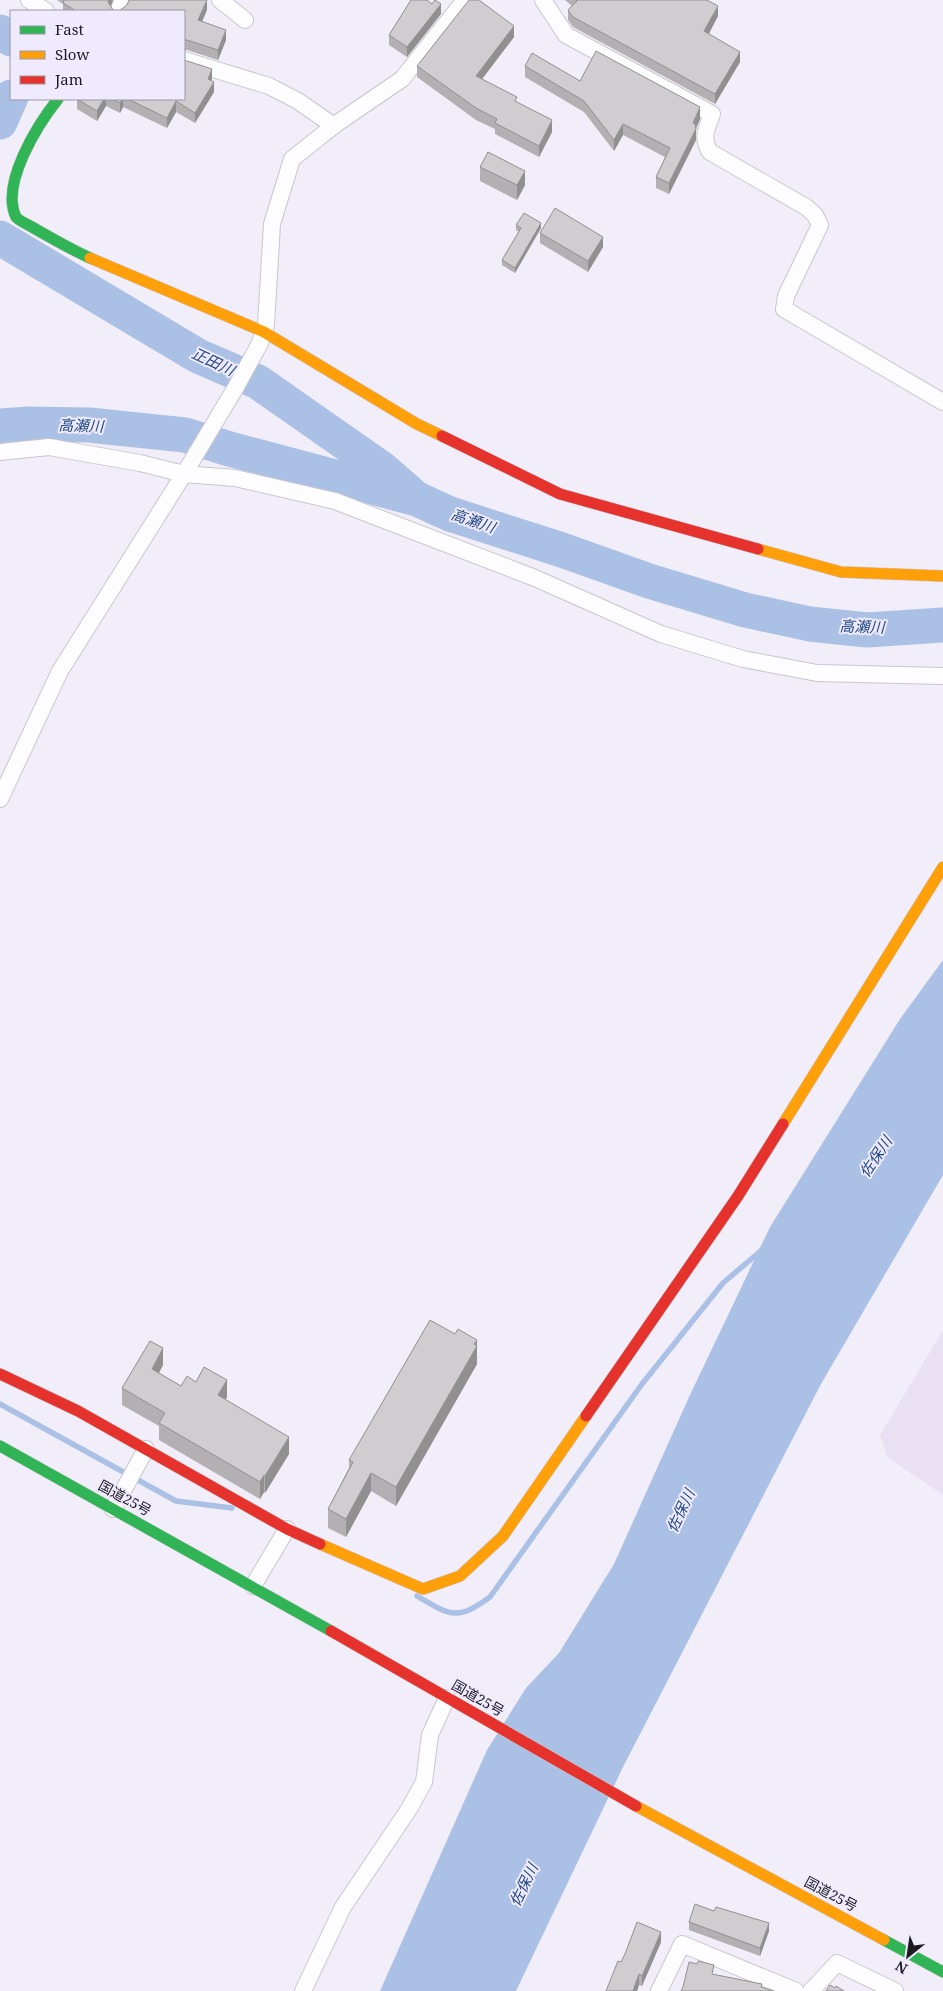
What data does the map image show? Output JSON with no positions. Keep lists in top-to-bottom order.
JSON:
{
  "streets": {
    "main road": ["国道25号"]
  },
  "water": ["正田川", "高瀬川", "佐保川"],
  "legend": ["Fast", "Slow", "Jam"],
  "north": "bottom left"
}
